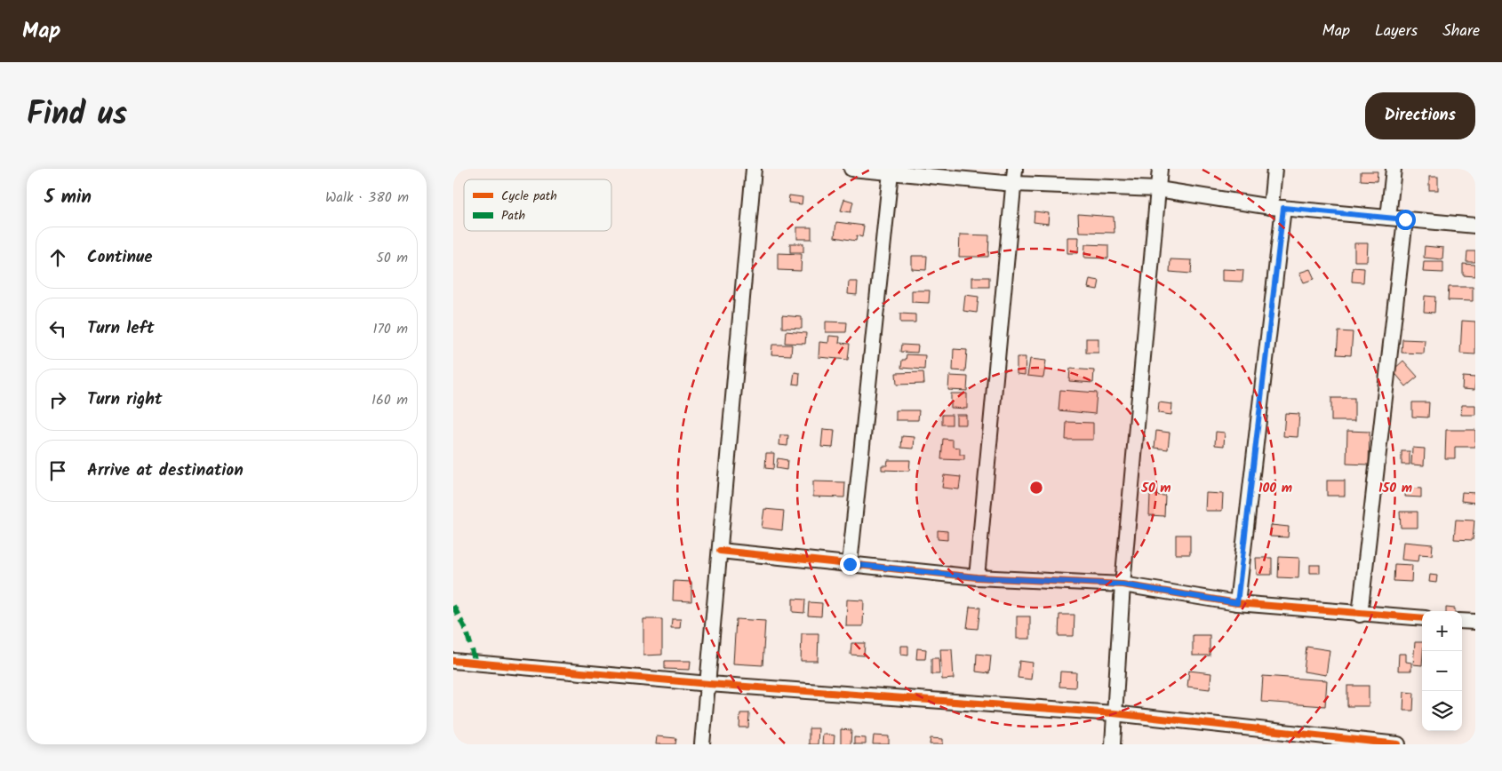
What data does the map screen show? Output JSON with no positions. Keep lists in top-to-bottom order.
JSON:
{
  "legend": ["Cycle path", "Path"],
  "page": {
    "header": "Map",
    "nav": ["Map", "Layers", "Share"],
    "title": "Find us",
    "buttons": "Directions",
    "heading": ["5 min", "Walk · 380 m"],
    "list": [
      ["Continue", "50 m"],
      ["Turn left", "170 m"],
      ["Turn right", "160 m"],
      "Arrive at destination"
    ],
    "map_buttons": ["+", "−"]
  },
  "rings": ["50 m", "100 m", "150 m"]
}
